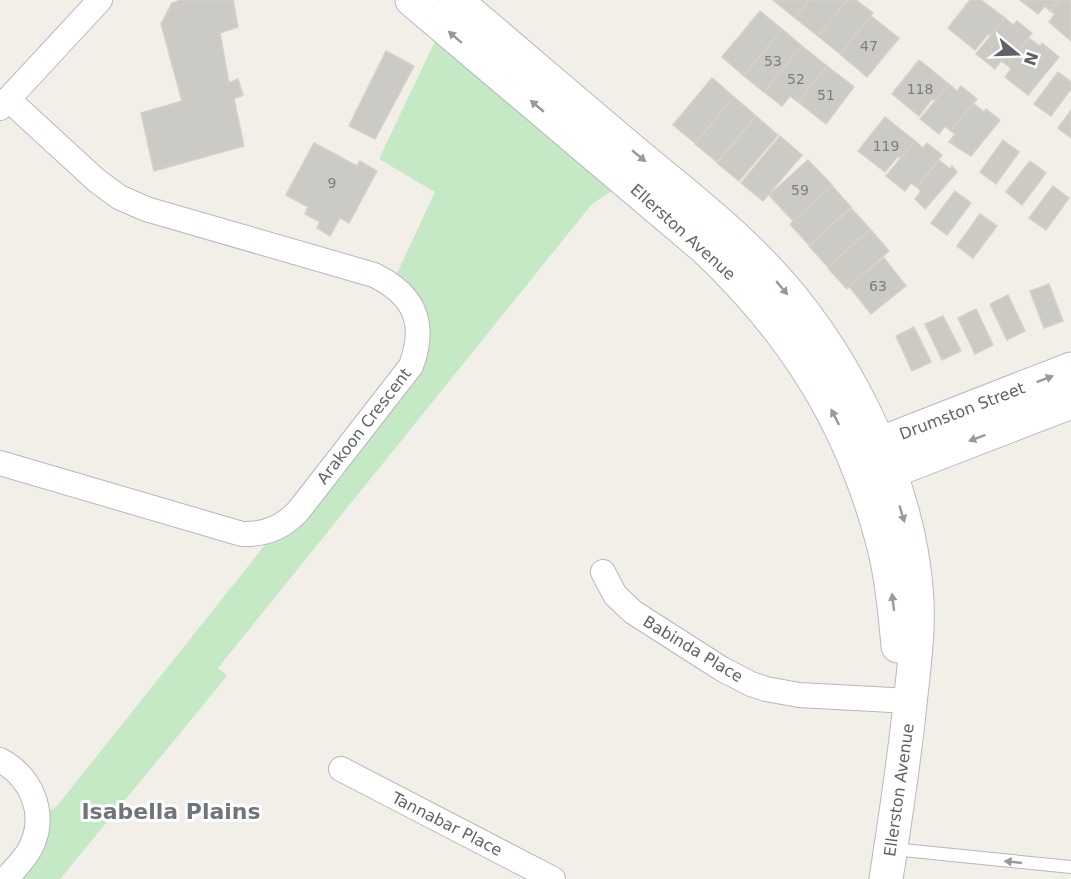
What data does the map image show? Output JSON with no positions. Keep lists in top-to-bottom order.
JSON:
{
  "streets": {
    "street": [
      "Ellerston Avenue",
      "Drumston Street",
      "Arakoon Crescent",
      "Babinda Place",
      "Tannabar Place"
    ]
  },
  "crossings": [
    ["Ellerston Avenue", "Drumston Street"],
    ["Ellerston Avenue", "Babinda Place"]
  ],
  "districts": ["Isabella Plains"],
  "house_numbers": [
    "47",
    "53",
    "52",
    "118",
    "51",
    "119",
    "9",
    "59",
    "63"
  ],
  "north": "right"
}
